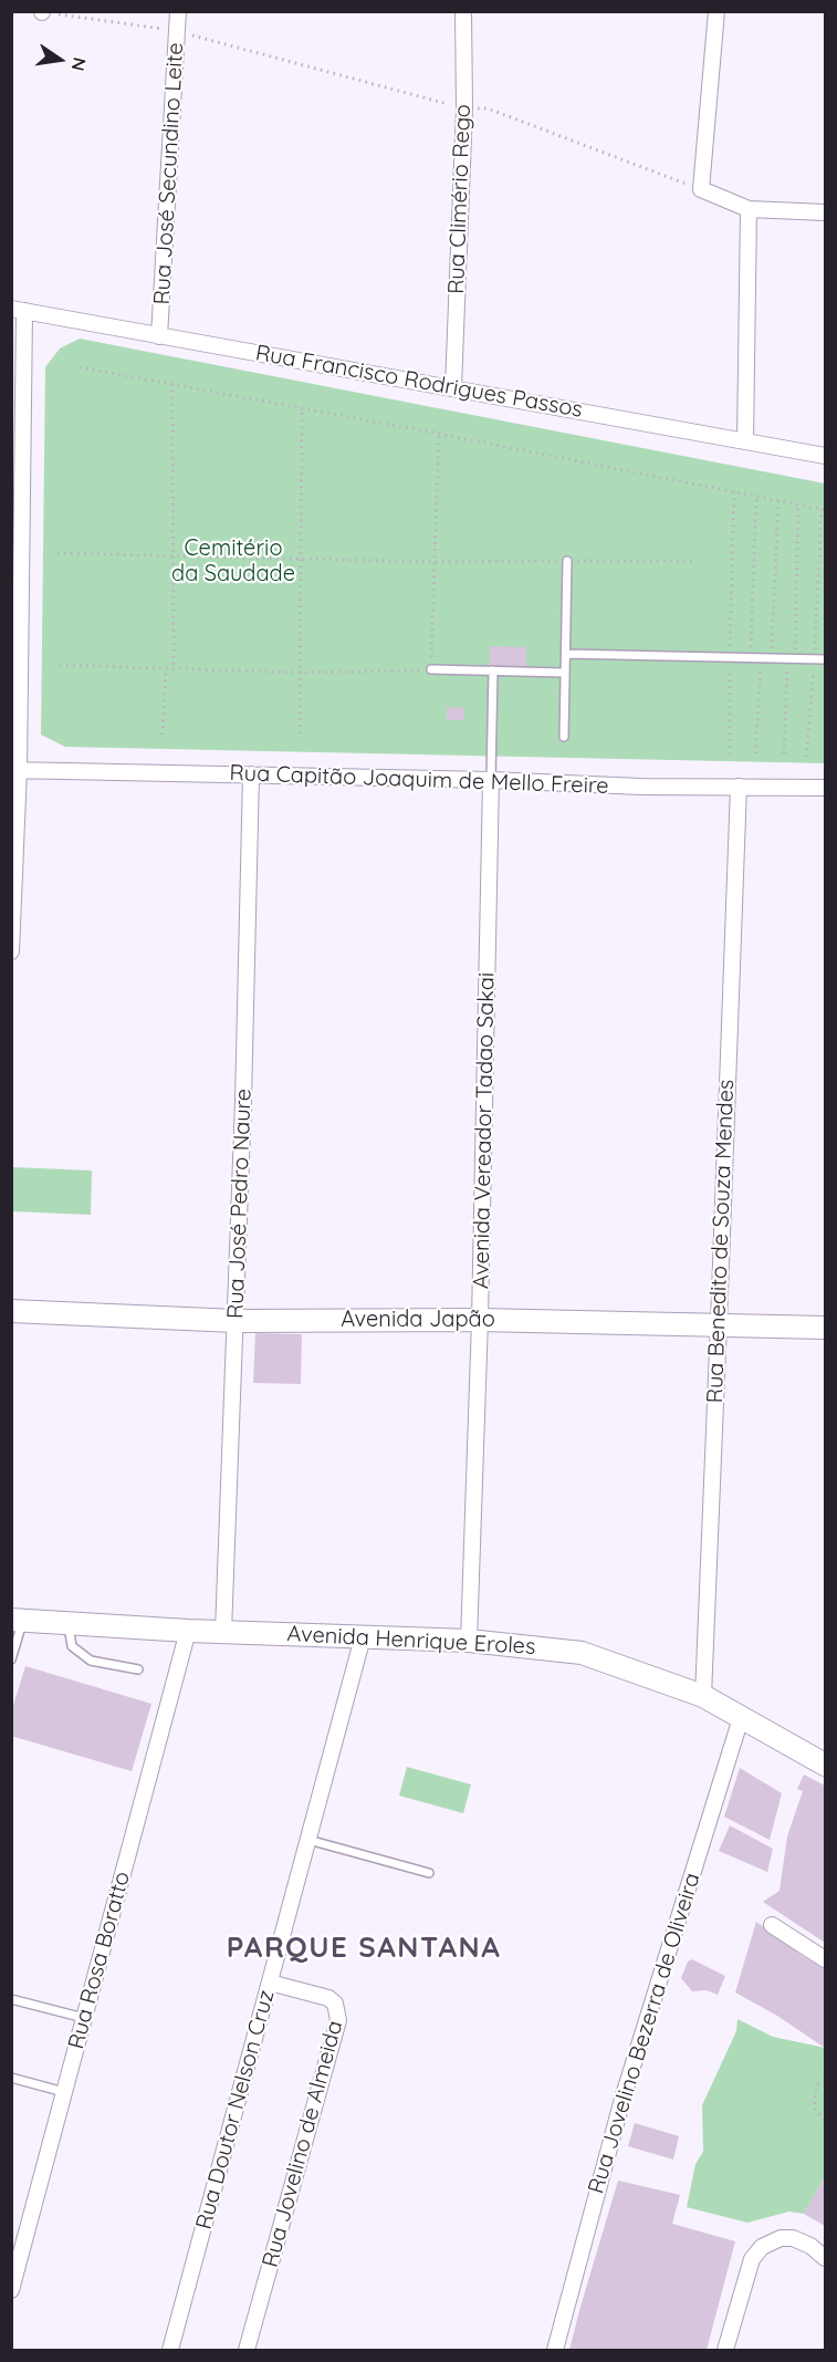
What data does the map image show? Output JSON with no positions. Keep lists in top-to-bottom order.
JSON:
{
  "streets": {
    "main road": ["Avenida Japão", "Avenida Henrique Eroles"],
    "street": [
      "Rua José Secundino Leite",
      "Rua Climério Rego",
      "Rua Francisco Rodrigues Passos",
      "Rua Capitão Joaquim de Mello Freire",
      "Avenida Vereador Tadao Sakai",
      "Rua José Pedro Naure",
      "Rua Benedito de Souza Mendes",
      "Rua Rosa Boratto",
      "Rua Jovelino Bezerra de Oliveira",
      "Rua Doutor Nelson Cruz",
      "Rua Jovelino de Almeida"
    ]
  },
  "crossings": [
    ["Rua José Secundino Leite", "Rua Francisco Rodrigues Passos"],
    ["Rua Climério Rego", "Rua Francisco Rodrigues Passos"],
    ["Rua Capitão Joaquim de Mello Freire", "Avenida Vereador Tadao Sakai"],
    ["Rua Capitão Joaquim de Mello Freire", "Rua José Pedro Naure"],
    ["Rua Capitão Joaquim de Mello Freire", "Rua Benedito de Souza Mendes"],
    ["Avenida Vereador Tadao Sakai", "Avenida Japão"],
    ["Avenida Vereador Tadao Sakai", "Avenida Henrique Eroles"],
    ["Rua José Pedro Naure", "Avenida Japão"],
    ["Rua José Pedro Naure", "Avenida Henrique Eroles"],
    ["Rua Benedito de Souza Mendes", "Avenida Japão"],
    ["Rua Benedito de Souza Mendes", "Avenida Henrique Eroles"],
    ["Avenida Henrique Eroles", "Rua Rosa Boratto"],
    ["Avenida Henrique Eroles", "Rua Jovelino Bezerra de Oliveira"],
    ["Avenida Henrique Eroles", "Rua Doutor Nelson Cruz"],
    ["Rua Doutor Nelson Cruz", "Rua Jovelino de Almeida"]
  ],
  "districts": ["PARQUE SANTANA"],
  "parks": ["Cemitério da Saudade"],
  "north": "right"
}
